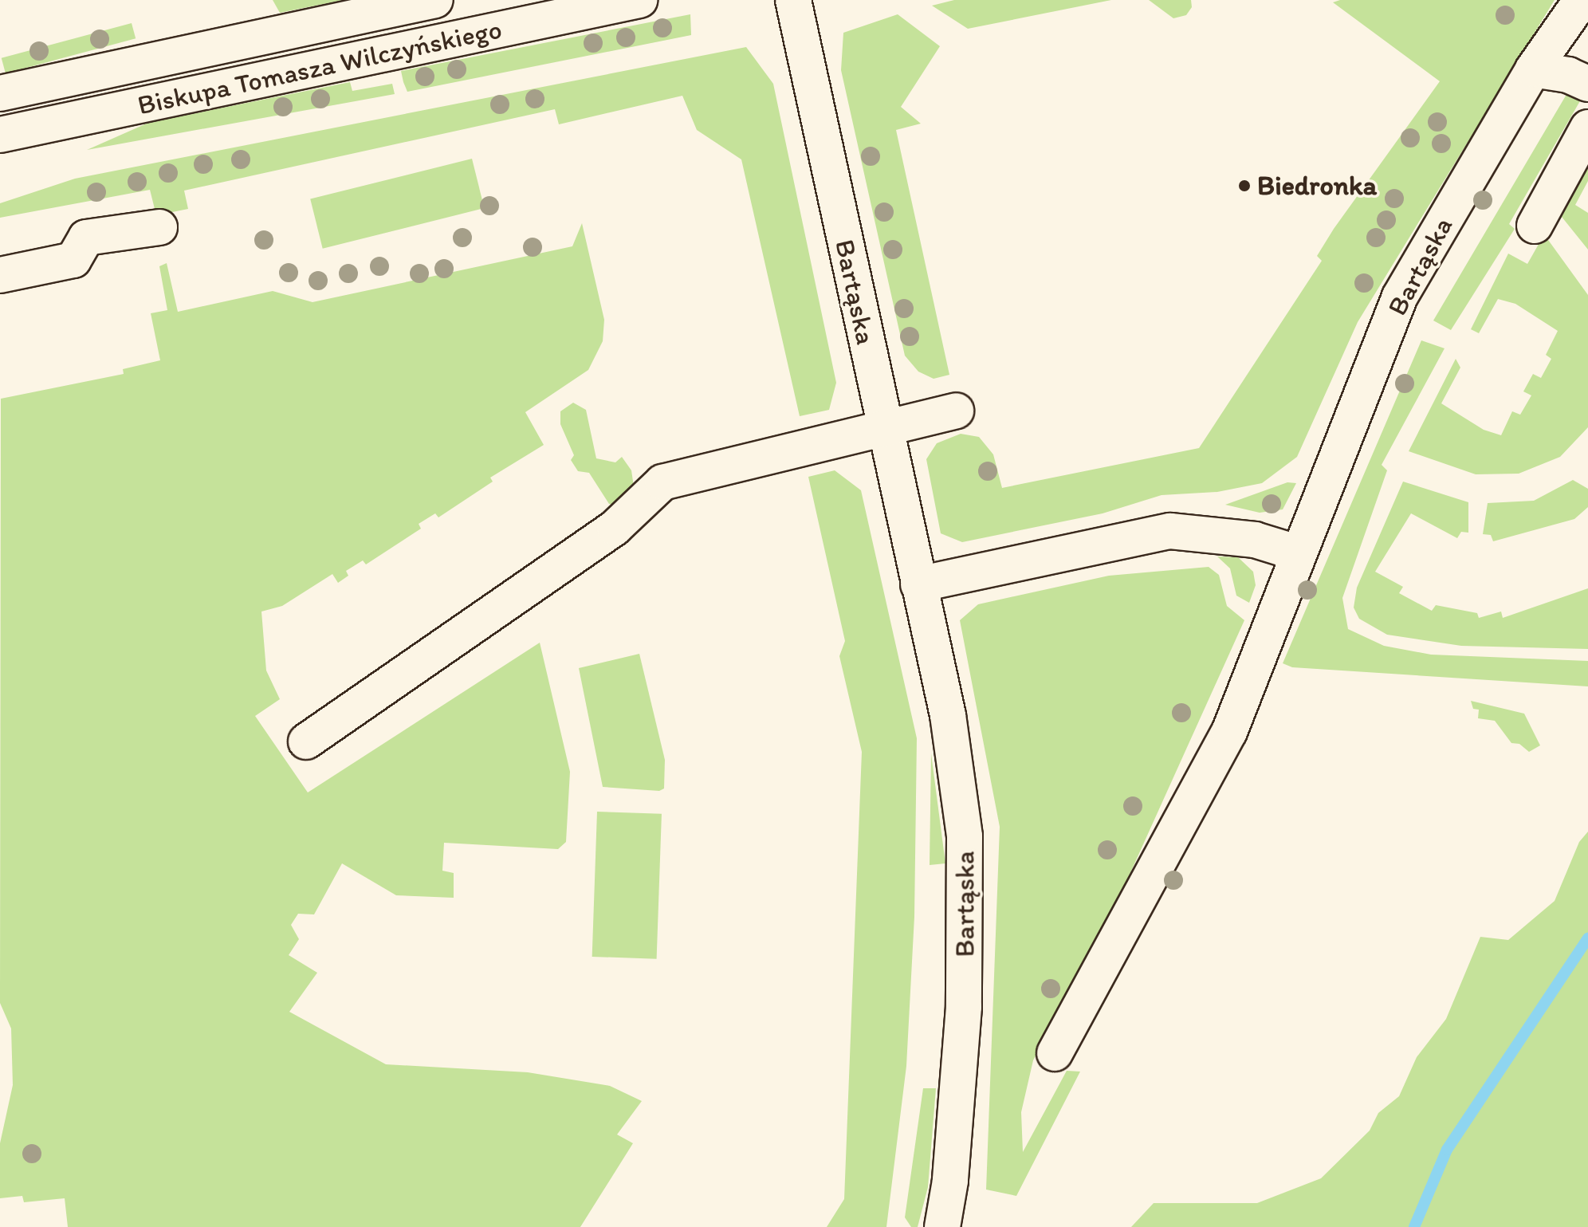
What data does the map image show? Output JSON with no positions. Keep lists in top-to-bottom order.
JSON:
{
  "streets": {
    "street": ["Biskupa Tomasza Wilczyńskiego", "Bartąska"]
  },
  "places": ["Biedronka"]
}
